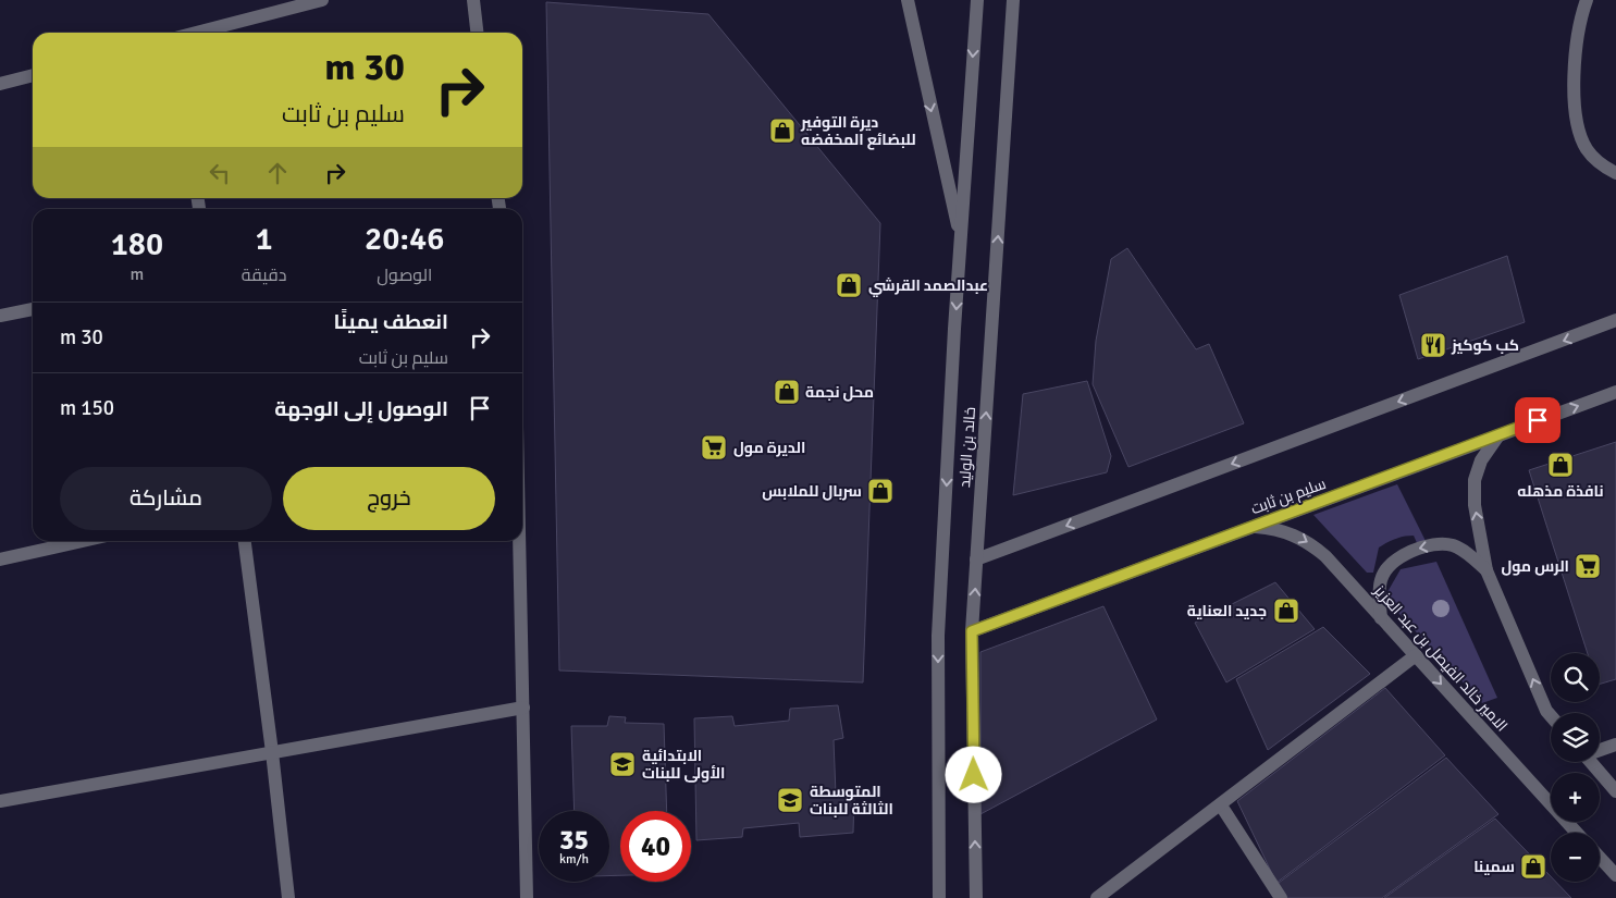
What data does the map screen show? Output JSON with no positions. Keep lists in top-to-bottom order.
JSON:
{
  "streets": {
    "street": ["خالد بن الوليد", "سليم بن ثابت", "الامير خالد الفيصل بن عبد العزيز"]
  },
  "crossings": [
    ["خالد بن الوليد", "سليم بن ثابت"],
    ["سليم بن ثابت", "الامير خالد الفيصل بن عبد العزيز"]
  ],
  "places": {
    "shop": [
      "ديرة التوفير للبضائع المخفضه",
      "عبدالصمد القرشي",
      "محل نجمة",
      "نافذة مذهله",
      "سربال للملابس",
      "جديد العناية",
      "سمينا"
    ],
    "restaurant": ["كب كوكيز"],
    "supermarket": ["الديرة مول", "الرس مول"],
    "school or university": ["الابتدائية الأولى للبنات", "المتوسطة الثالثة للبنات"]
  },
  "page": {
    "turn": ["30 m", "سليم بن ثابت"],
    "eta": [
      "20:46",
      "الوصول",
      "1",
      "دقيقة",
      "180",
      "m"
    ],
    "list": [
      {
        "name": "انعطف يمينًا",
        "note": "سليم بن ثابت",
        "value": "30 m"
      },
      {
        "name": "الوصول إلى الوجهة",
        "value": "150 m"
      }
    ],
    "buttons": ["خروج", "مشاركة"],
    "map_buttons": ["+", "−"],
    "speed": "35 km/h",
    "limit": "40"
  }
}
